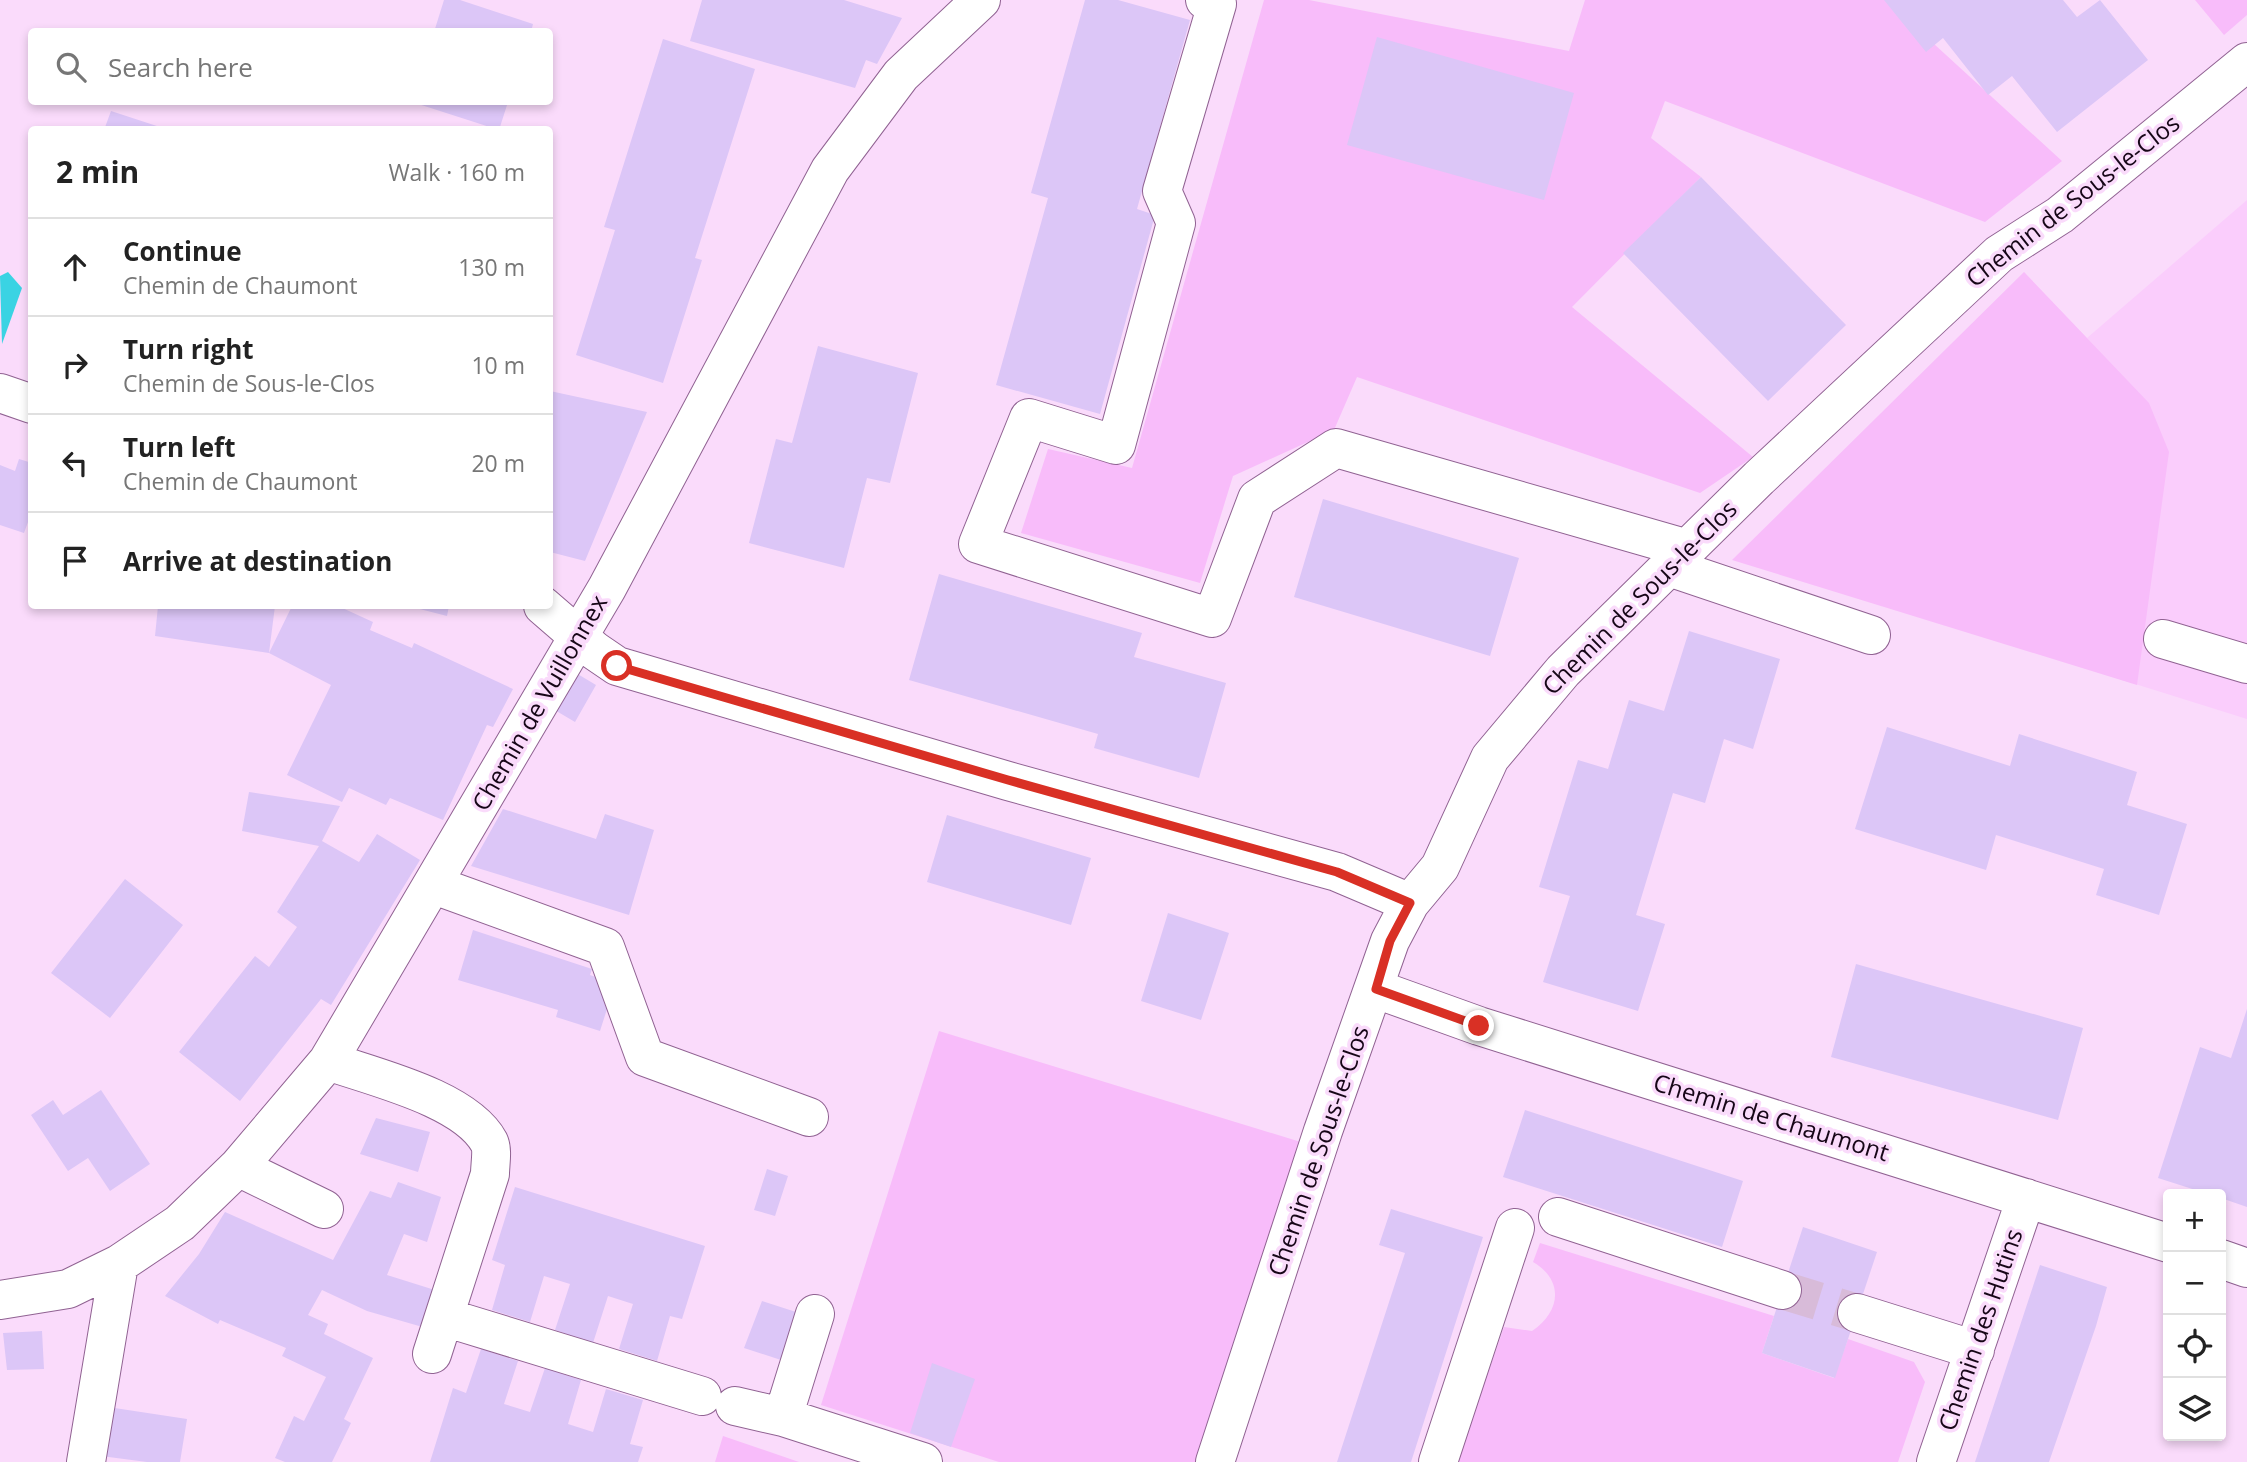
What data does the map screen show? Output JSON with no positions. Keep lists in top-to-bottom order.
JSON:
{
  "streets": {
    "street": [
      "Chemin de Sous-le-Clos",
      "Chemin de Vuillonnex",
      "Chemin de Chaumont",
      "Chemin des Hutins"
    ]
  },
  "crossings": [
    ["Chemin de Sous-le-Clos", "Chemin de Chaumont"],
    ["Chemin de Chaumont", "Chemin des Hutins"]
  ],
  "page": {
    "search": "Search here",
    "heading": ["2 min", "Walk · 160 m"],
    "list": [
      ["Continue", "Chemin de Chaumont", "130 m"],
      ["Turn right", "Chemin de Sous-le-Clos", "10 m"],
      ["Turn left", "Chemin de Chaumont", "20 m"],
      "Arrive at destination"
    ],
    "map_buttons": ["+", "−"]
  }
}
